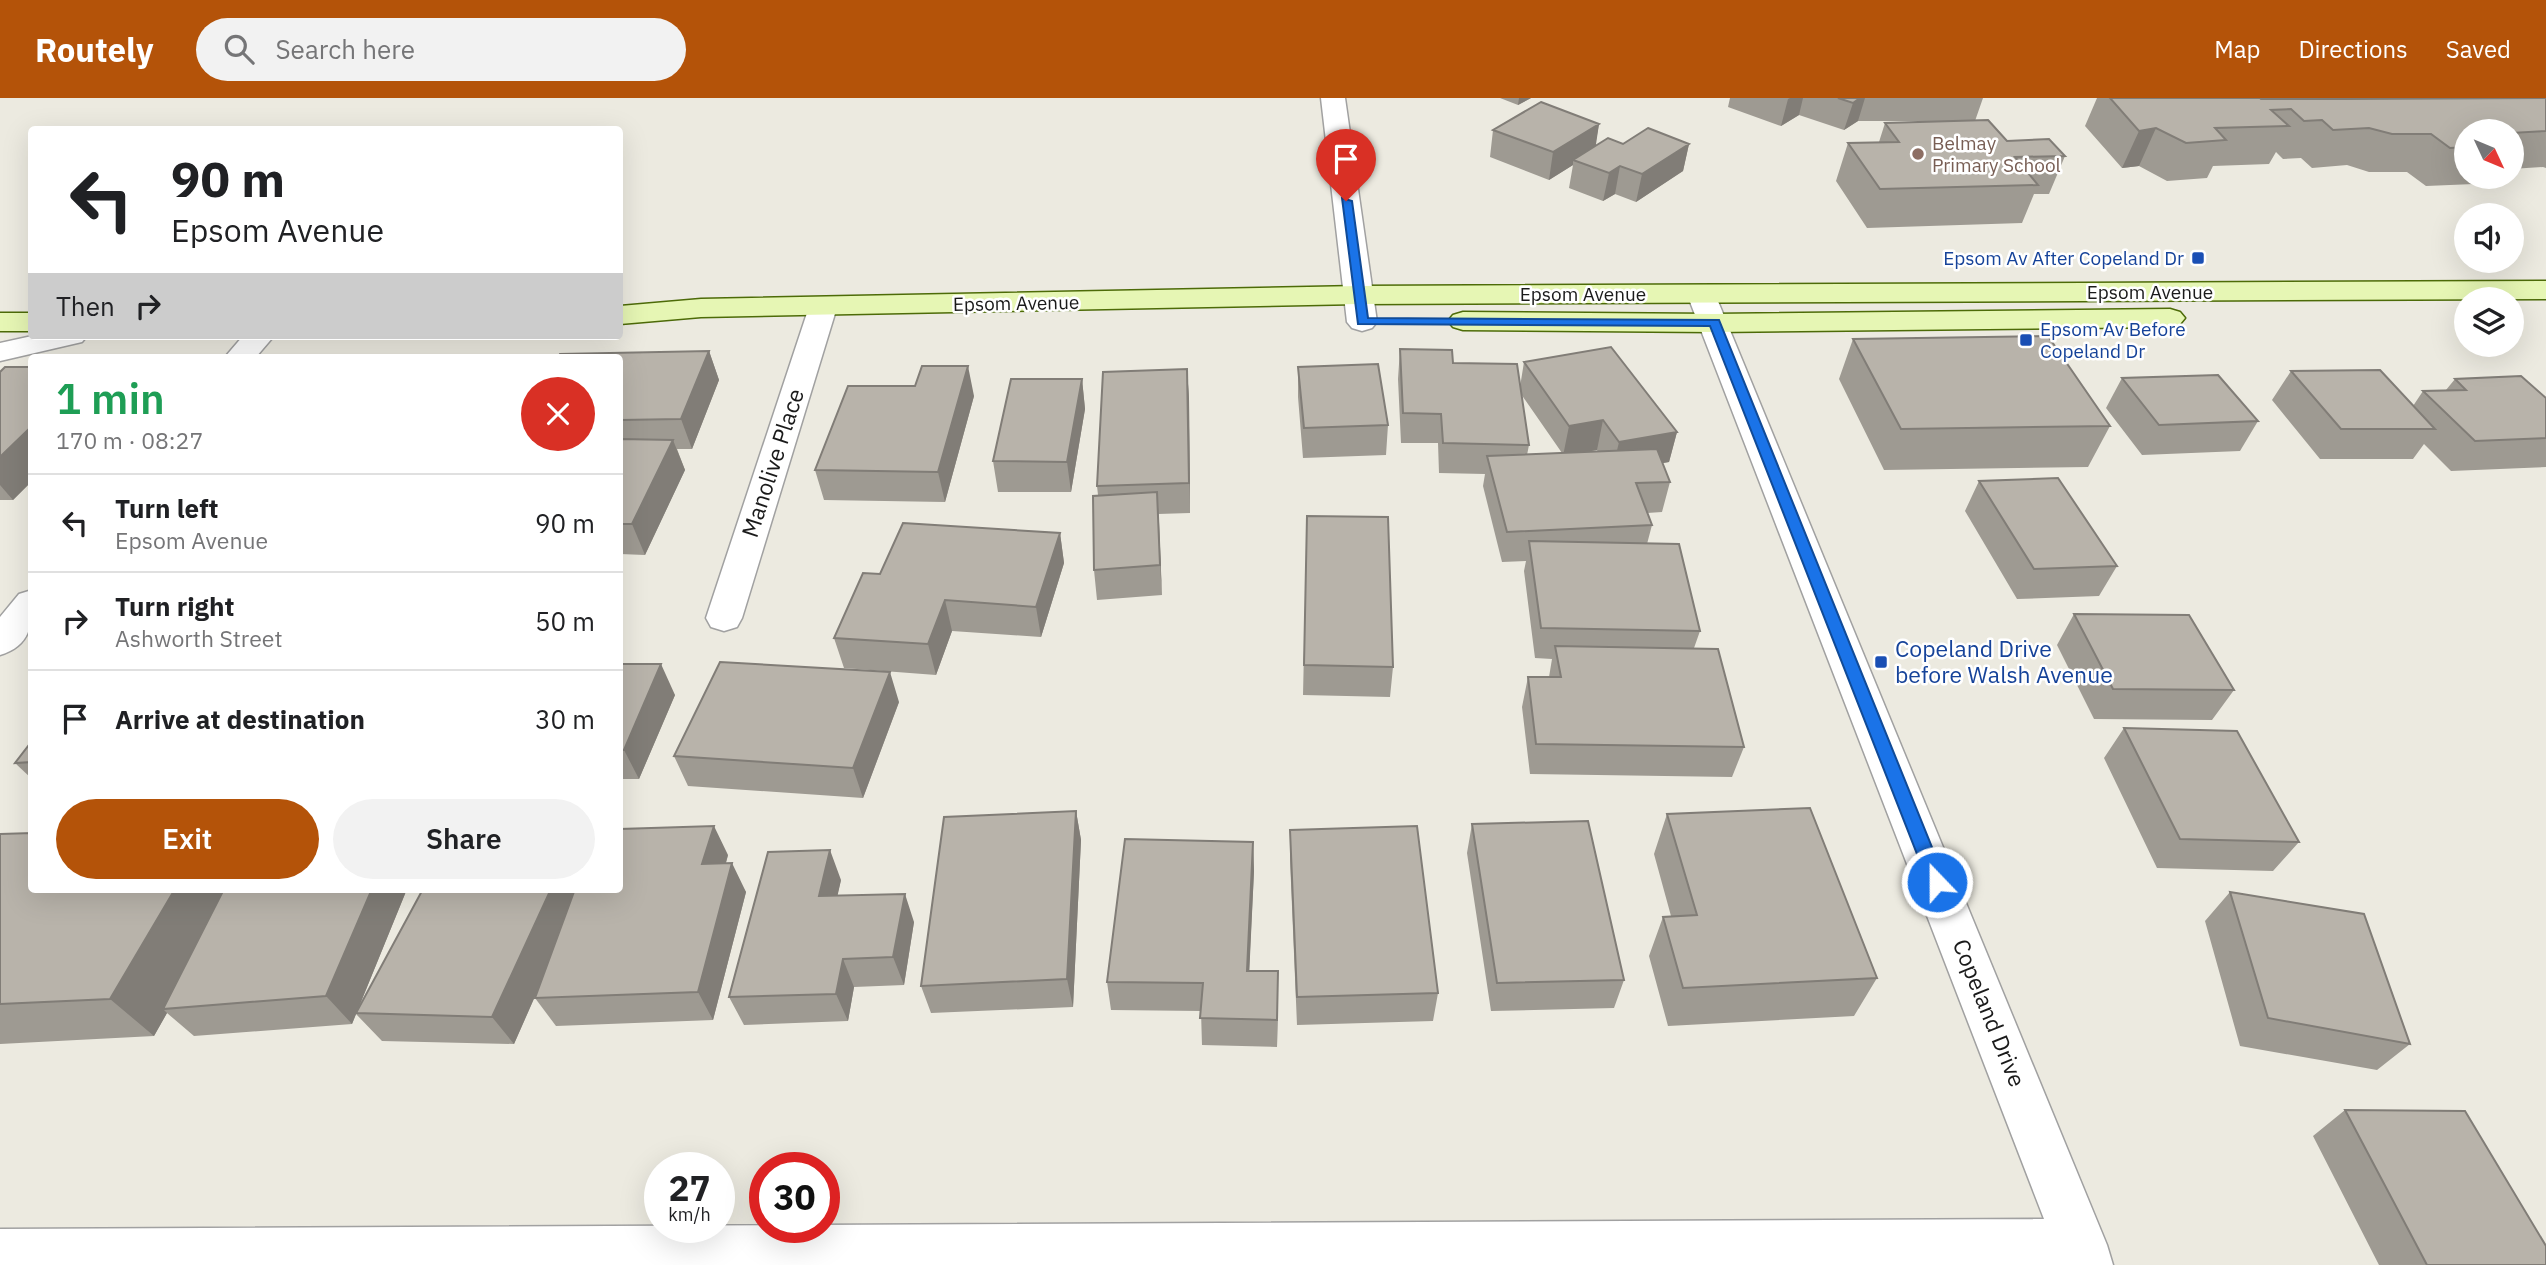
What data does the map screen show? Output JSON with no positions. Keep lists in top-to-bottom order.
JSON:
{
  "streets": {
    "street": ["Epsom Avenue", "Manolive Place", "Copeland Drive"]
  },
  "crossings": [
    ["Epsom Avenue", "Manolive Place"],
    ["Epsom Avenue", "Copeland Drive"]
  ],
  "places": {
    "other": ["Belmay Primary School"],
    "transit": ["Epsom Av After Copeland Dr", "Epsom Av Before Copeland Dr", "Copeland Drive before Walsh Avenue"]
  },
  "north": "bottom right",
  "page": {
    "header": "Routely",
    "search": "Search here",
    "nav": ["Map", "Directions", "Saved"],
    "turn": ["90 m", "Epsom Avenue"],
    "then": "Then",
    "heading": ["1 min", "170 m · 08:27"],
    "list": [
      {
        "name": "Turn left",
        "note": "Epsom Avenue",
        "value": "90 m"
      },
      {
        "name": "Turn right",
        "note": "Ashworth Street",
        "value": "50 m"
      },
      {
        "name": "Arrive at destination",
        "value": "30 m"
      }
    ],
    "buttons": ["Exit", "Share"],
    "speed": "27 km/h",
    "limit": "30"
  }
}
